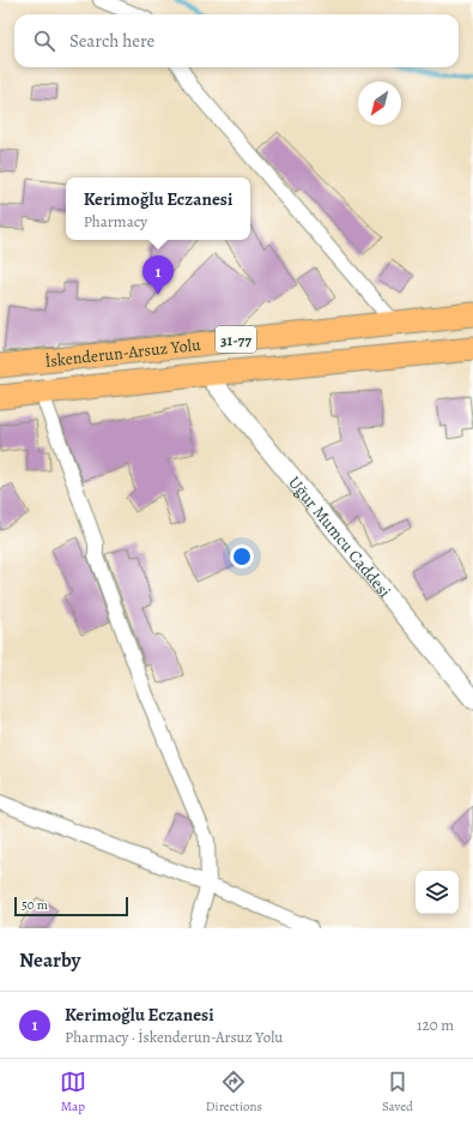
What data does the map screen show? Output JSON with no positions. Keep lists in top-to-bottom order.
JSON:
{
  "streets": {
    "main road": ["31-77", "İskenderun-Arsuz Yolu"],
    "street": ["Uğur Mumcu Caddesi"]
  },
  "crossings": [
    ["İskenderun-Arsuz Yolu", "Uğur Mumcu Caddesi"]
  ],
  "scale_bar": "50 m",
  "north": "bottom left",
  "page": {
    "search": "Search here",
    "popup": ["Kerimoğlu Eczanesi", "Pharmacy"],
    "pins": "1",
    "scale": "50 m",
    "heading": "Nearby",
    "list": [
      {
        "mark": "1",
        "name": "Kerimoğlu Eczanesi",
        "note": "Pharmacy · İskenderun-Arsuz Yolu",
        "value": "120 m"
      }
    ],
    "nav": ["Map", "Directions", "Saved"]
  }
}
